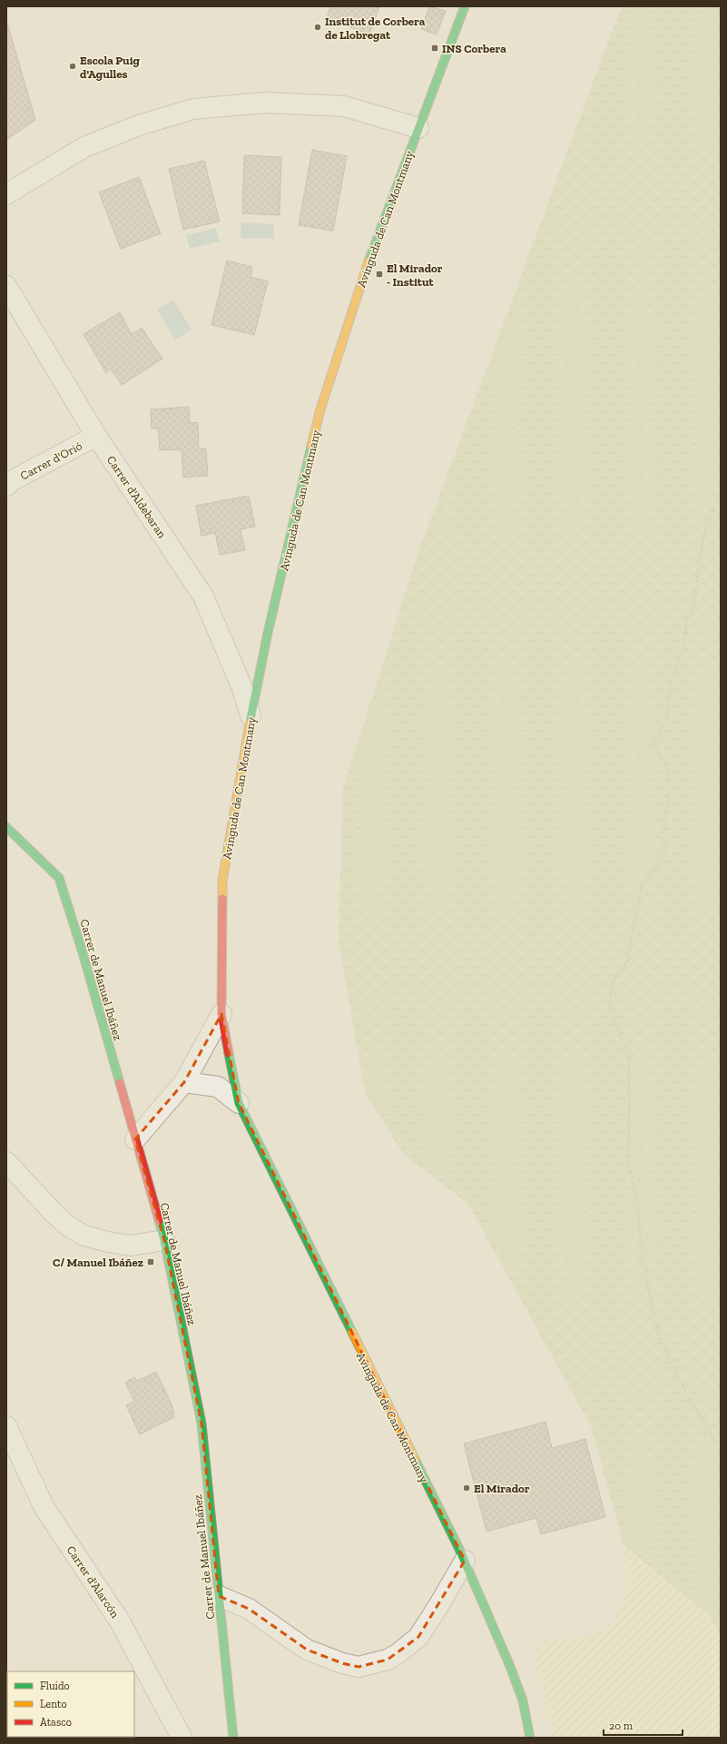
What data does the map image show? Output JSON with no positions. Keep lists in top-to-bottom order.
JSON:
{
  "streets": {
    "street": [
      "Avinguda de Can Montmany",
      "Carrer d'Orió",
      "Carrer d'Aldebaran",
      "Carrer de Manuel Ibáñez",
      "Carrer d'Alarcón"
    ]
  },
  "crossings": [
    ["Avinguda de Can Montmany", "Carrer d'Aldebaran"],
    ["Avinguda de Can Montmany", "Carrer de Manuel Ibáñez"],
    ["Carrer d'Orió", "Carrer d'Aldebaran"]
  ],
  "places": {
    "other": ["Institut de Corbera de Llobregat", "Escola Puig d'Agulles", "El Mirador"],
    "transit": ["INS Corbera", "El Mirador - Institut", "C/ Manuel Ibáñez"]
  },
  "legend": ["Fluido", "Lento", "Atasco"],
  "scale_bar": "20 m"
}
